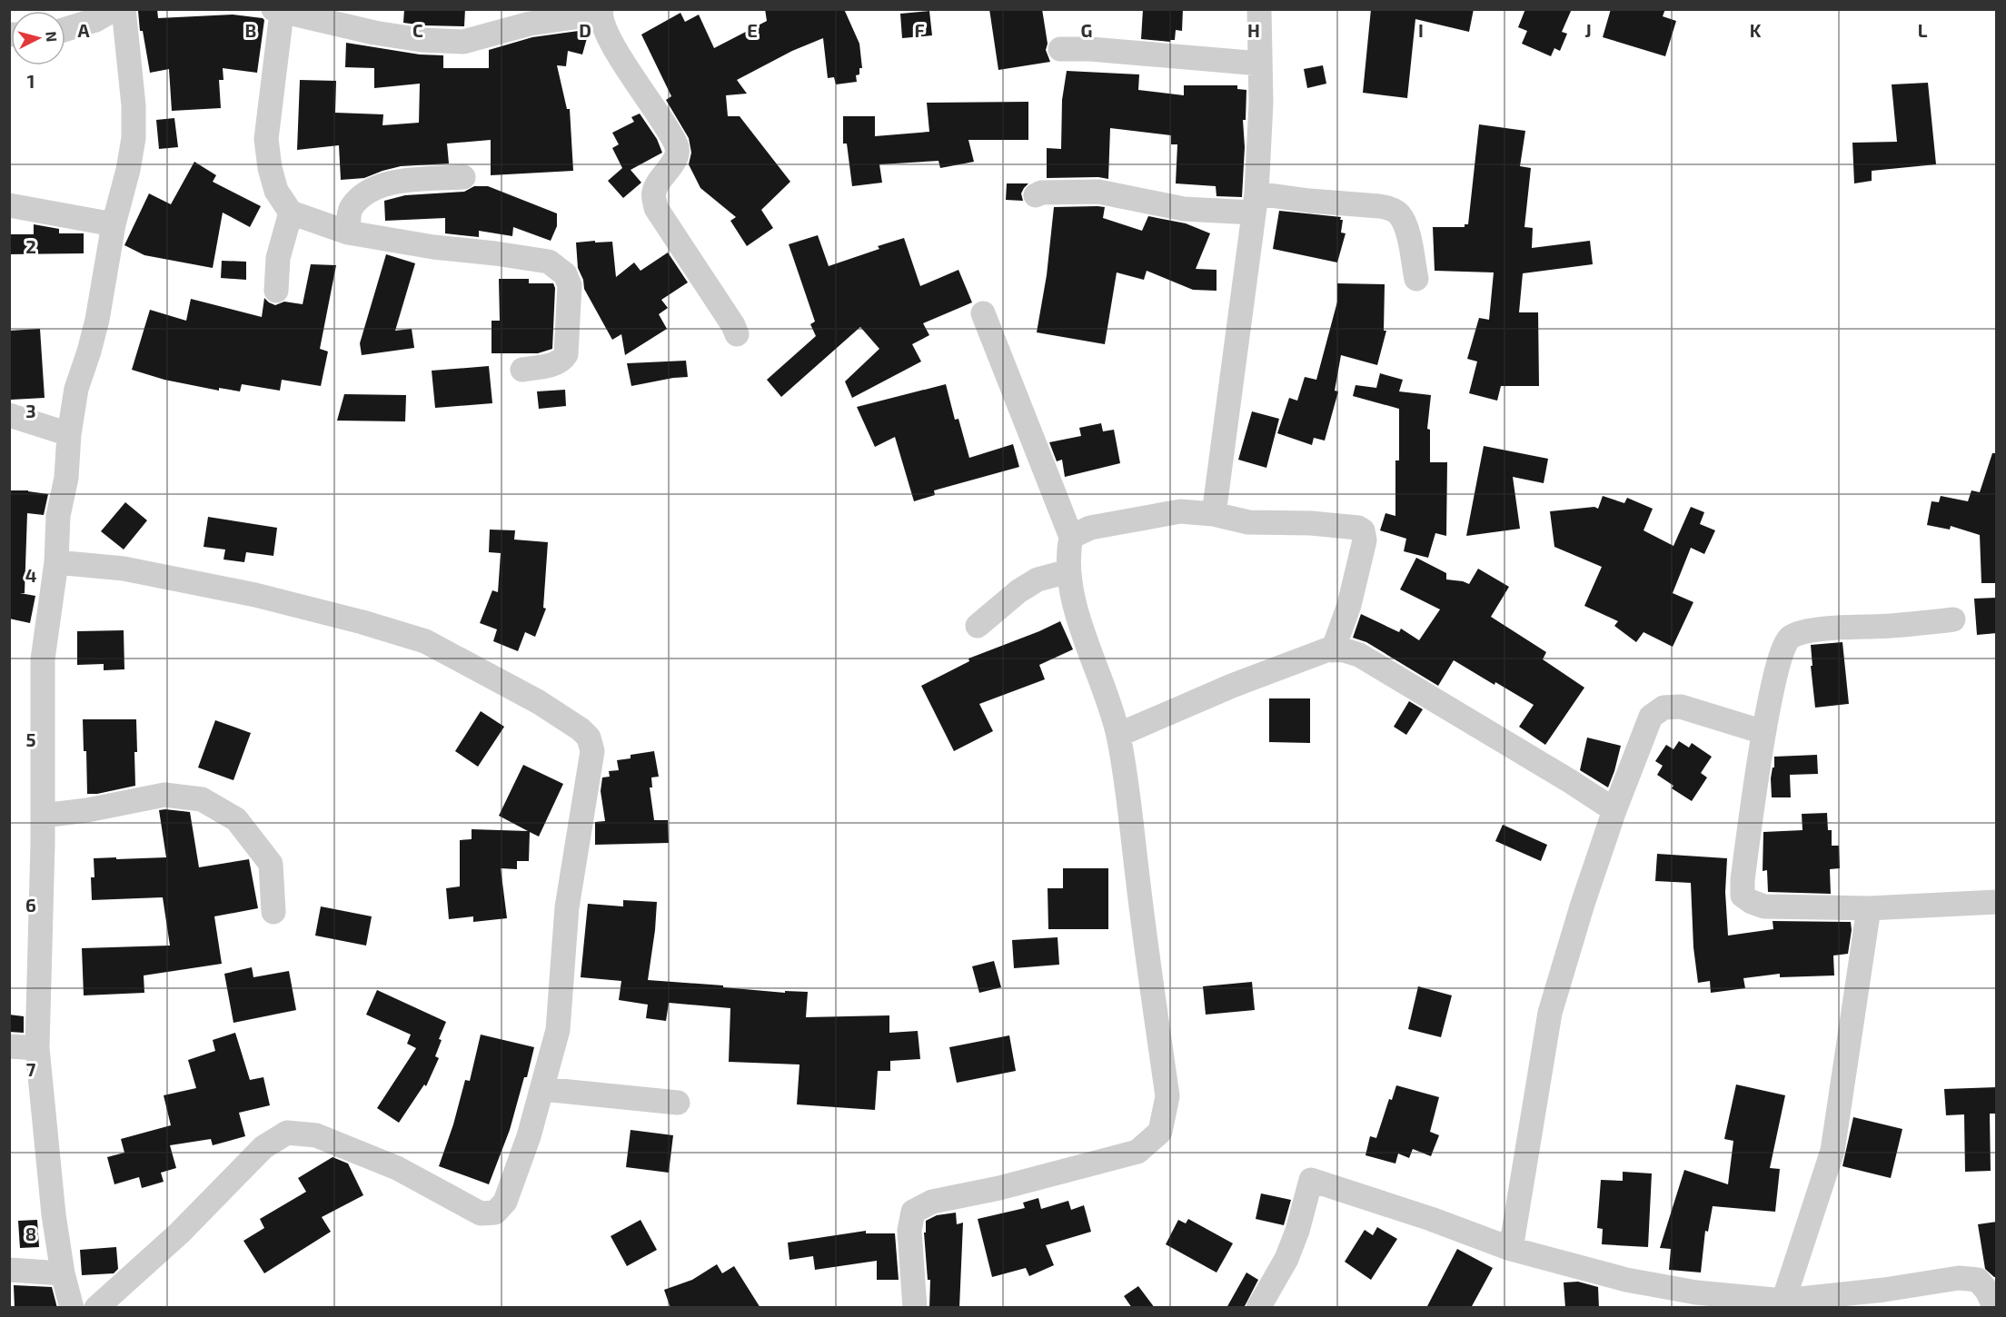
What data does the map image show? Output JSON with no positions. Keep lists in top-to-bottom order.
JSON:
{
  "north": "right",
  "grid": {
    "columns": [
      "A",
      "B",
      "C",
      "D",
      "E",
      "F",
      "G",
      "H",
      "I",
      "J",
      "K",
      "L"
    ],
    "rows": [
      "1",
      "2",
      "3",
      "4",
      "5",
      "6",
      "7",
      "8"
    ]
  }
}
